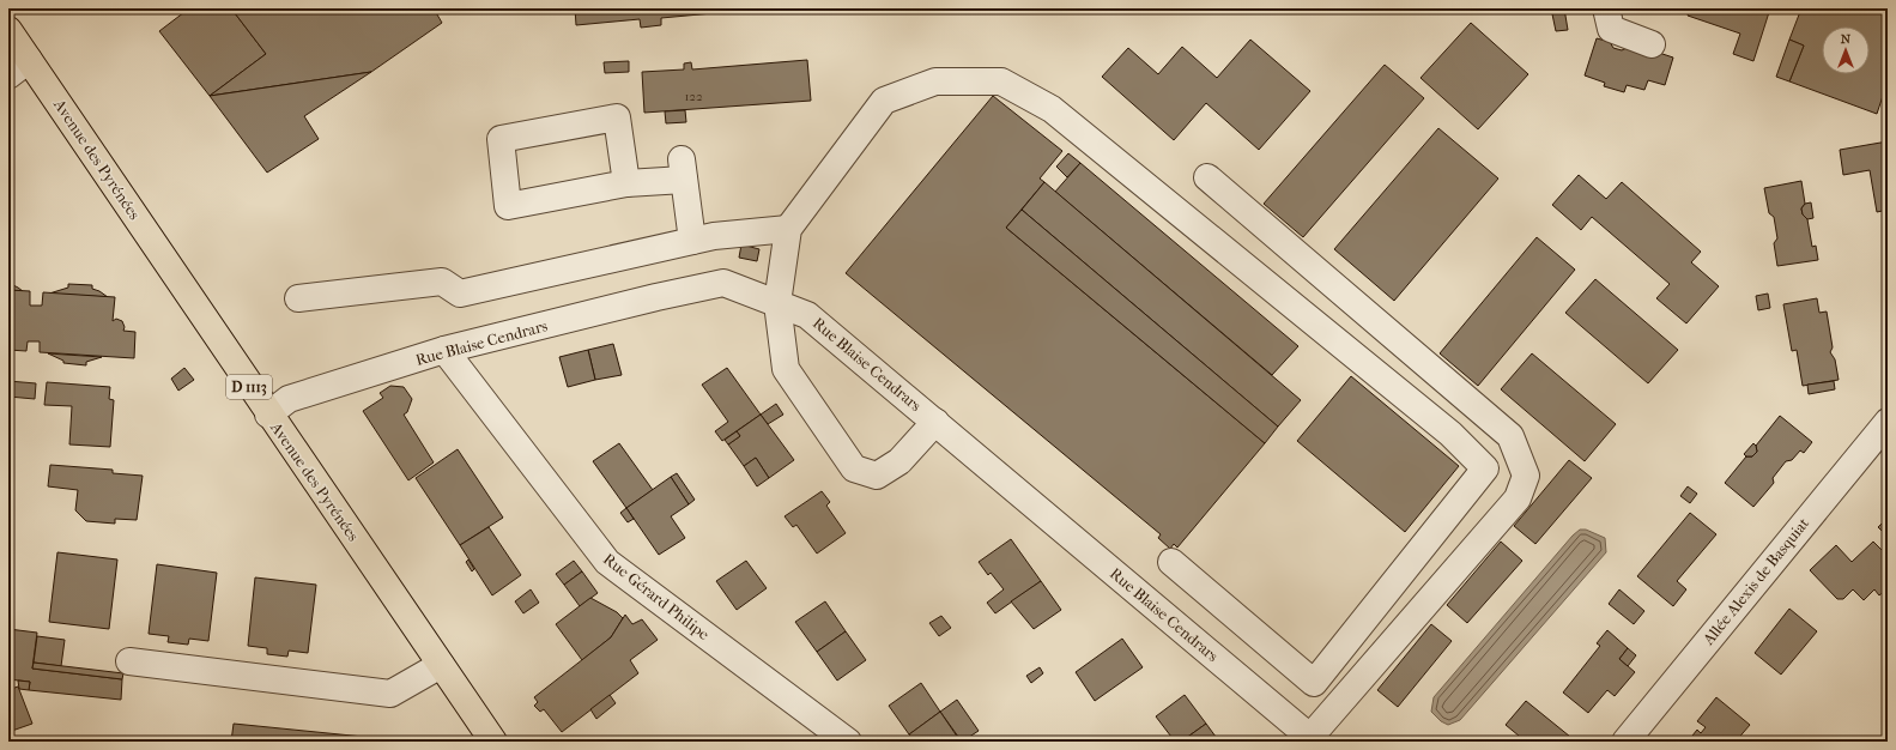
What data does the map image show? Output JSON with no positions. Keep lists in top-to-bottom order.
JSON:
{
  "streets": {
    "main road": ["Avenue des Pyrénées", "D 1113"],
    "street": ["Rue Blaise Cendrars", "Allée Alexis de Basquiat", "Rue Gérard Philipe"]
  },
  "crossings": [
    ["Avenue des Pyrénées", "Rue Blaise Cendrars"],
    ["Rue Blaise Cendrars", "Rue Gérard Philipe"]
  ],
  "house_numbers": ["122"],
  "north": "top"
}
